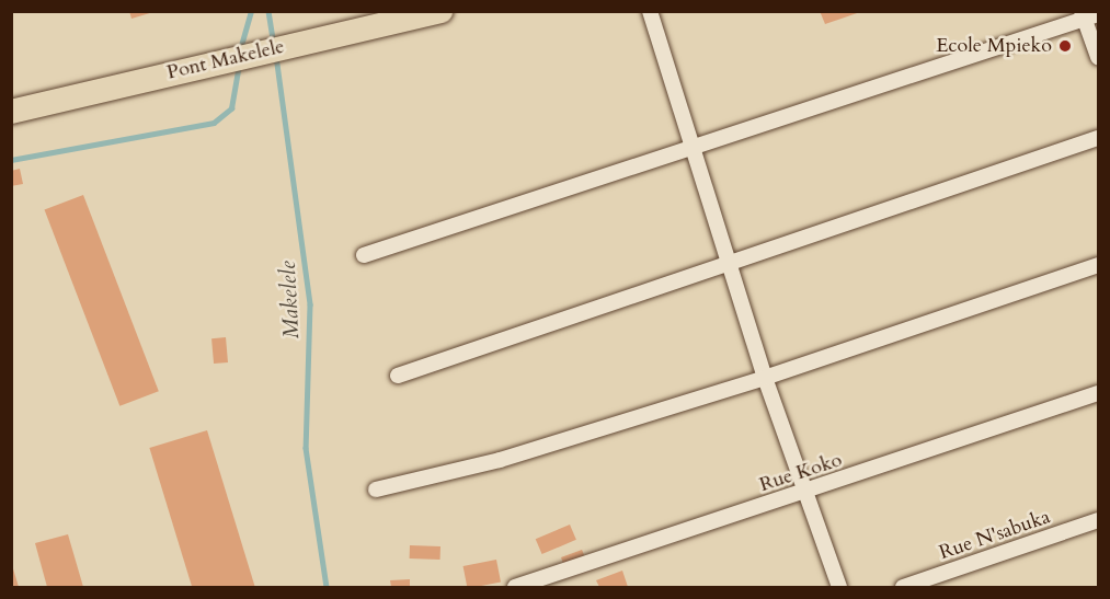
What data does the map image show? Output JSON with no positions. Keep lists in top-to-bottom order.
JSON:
{
  "streets": {
    "main road": ["Pont Makelele"],
    "street": ["Rue Koko", "Rue N'sabuka"]
  },
  "water": ["Makelele"],
  "places": ["Ecole Mpieko"]
}
